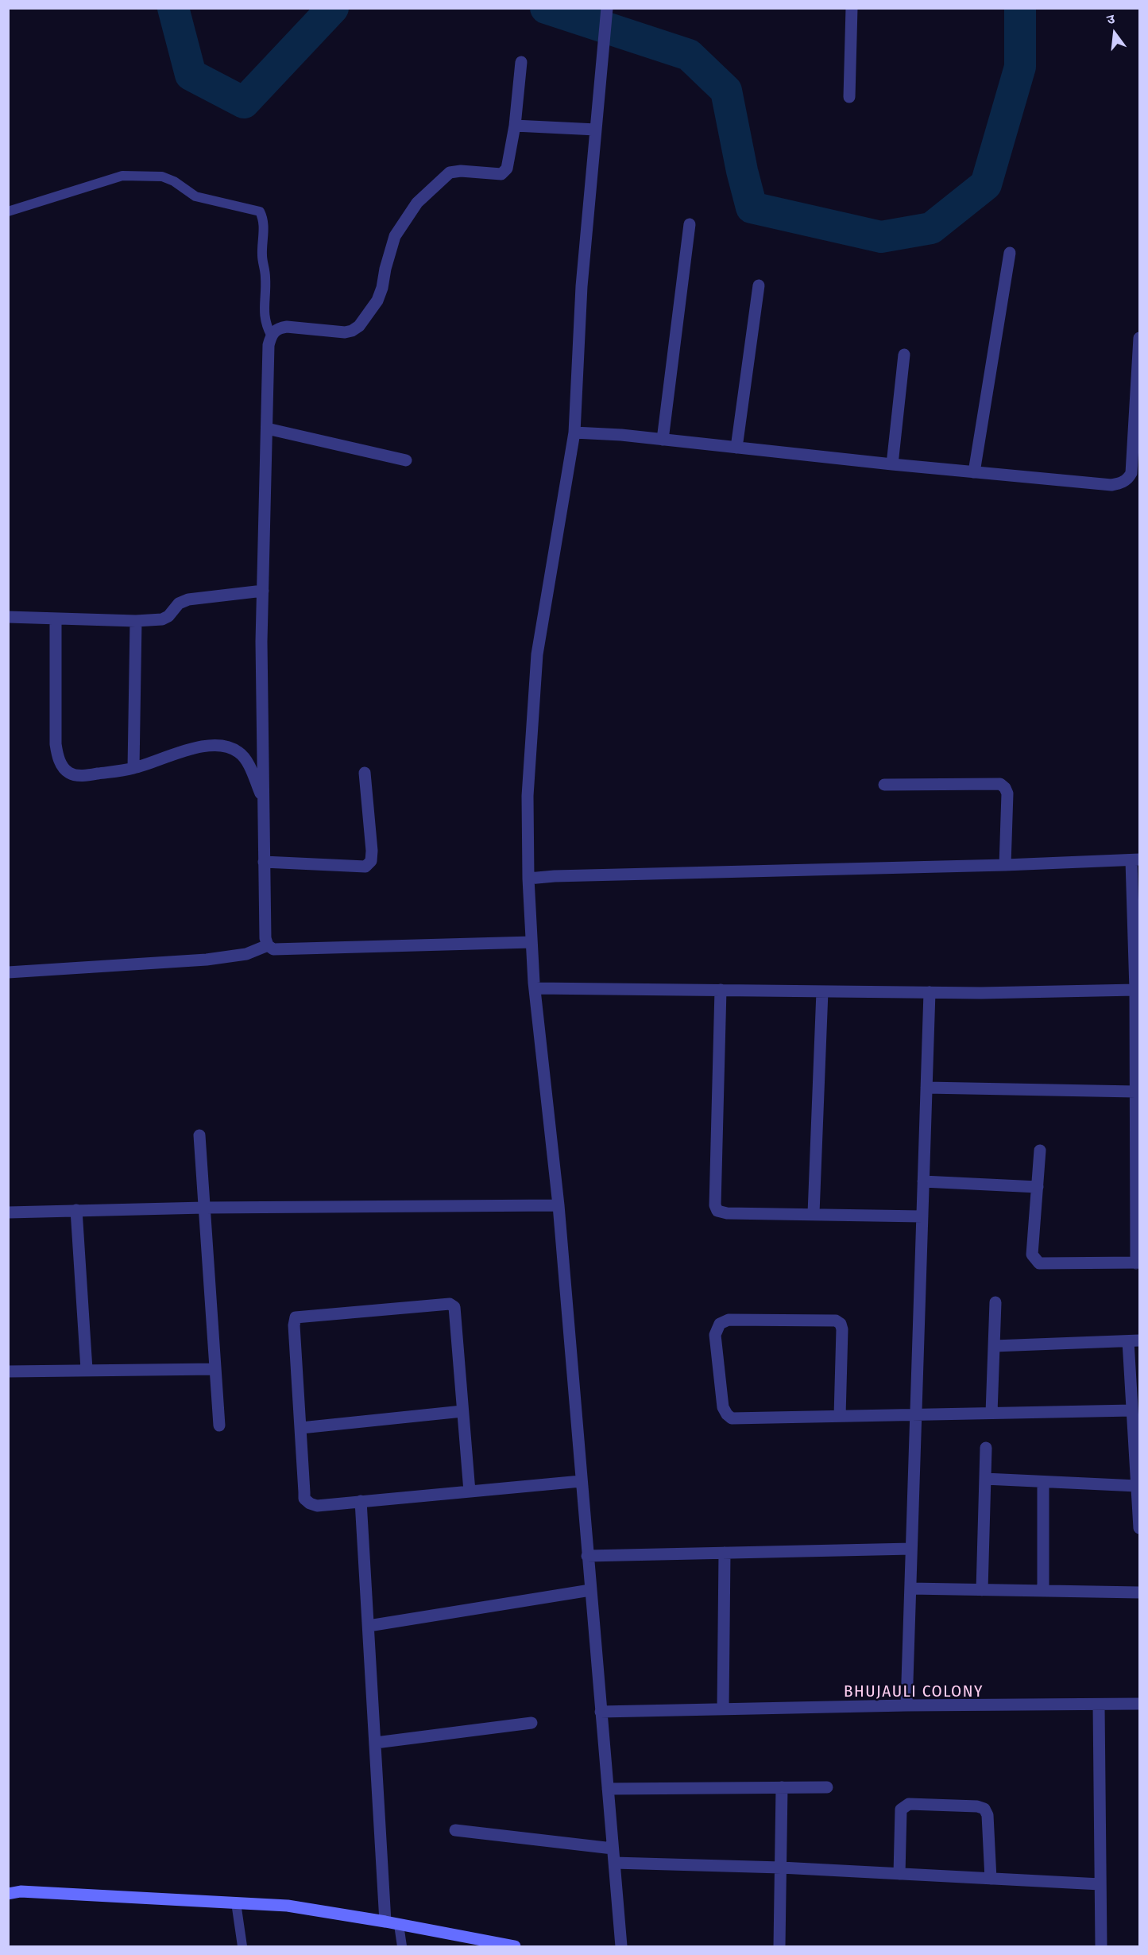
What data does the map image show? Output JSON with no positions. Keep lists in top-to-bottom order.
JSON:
{
  "districts": ["BHUJAULI COLONY"],
  "north": "top"
}
